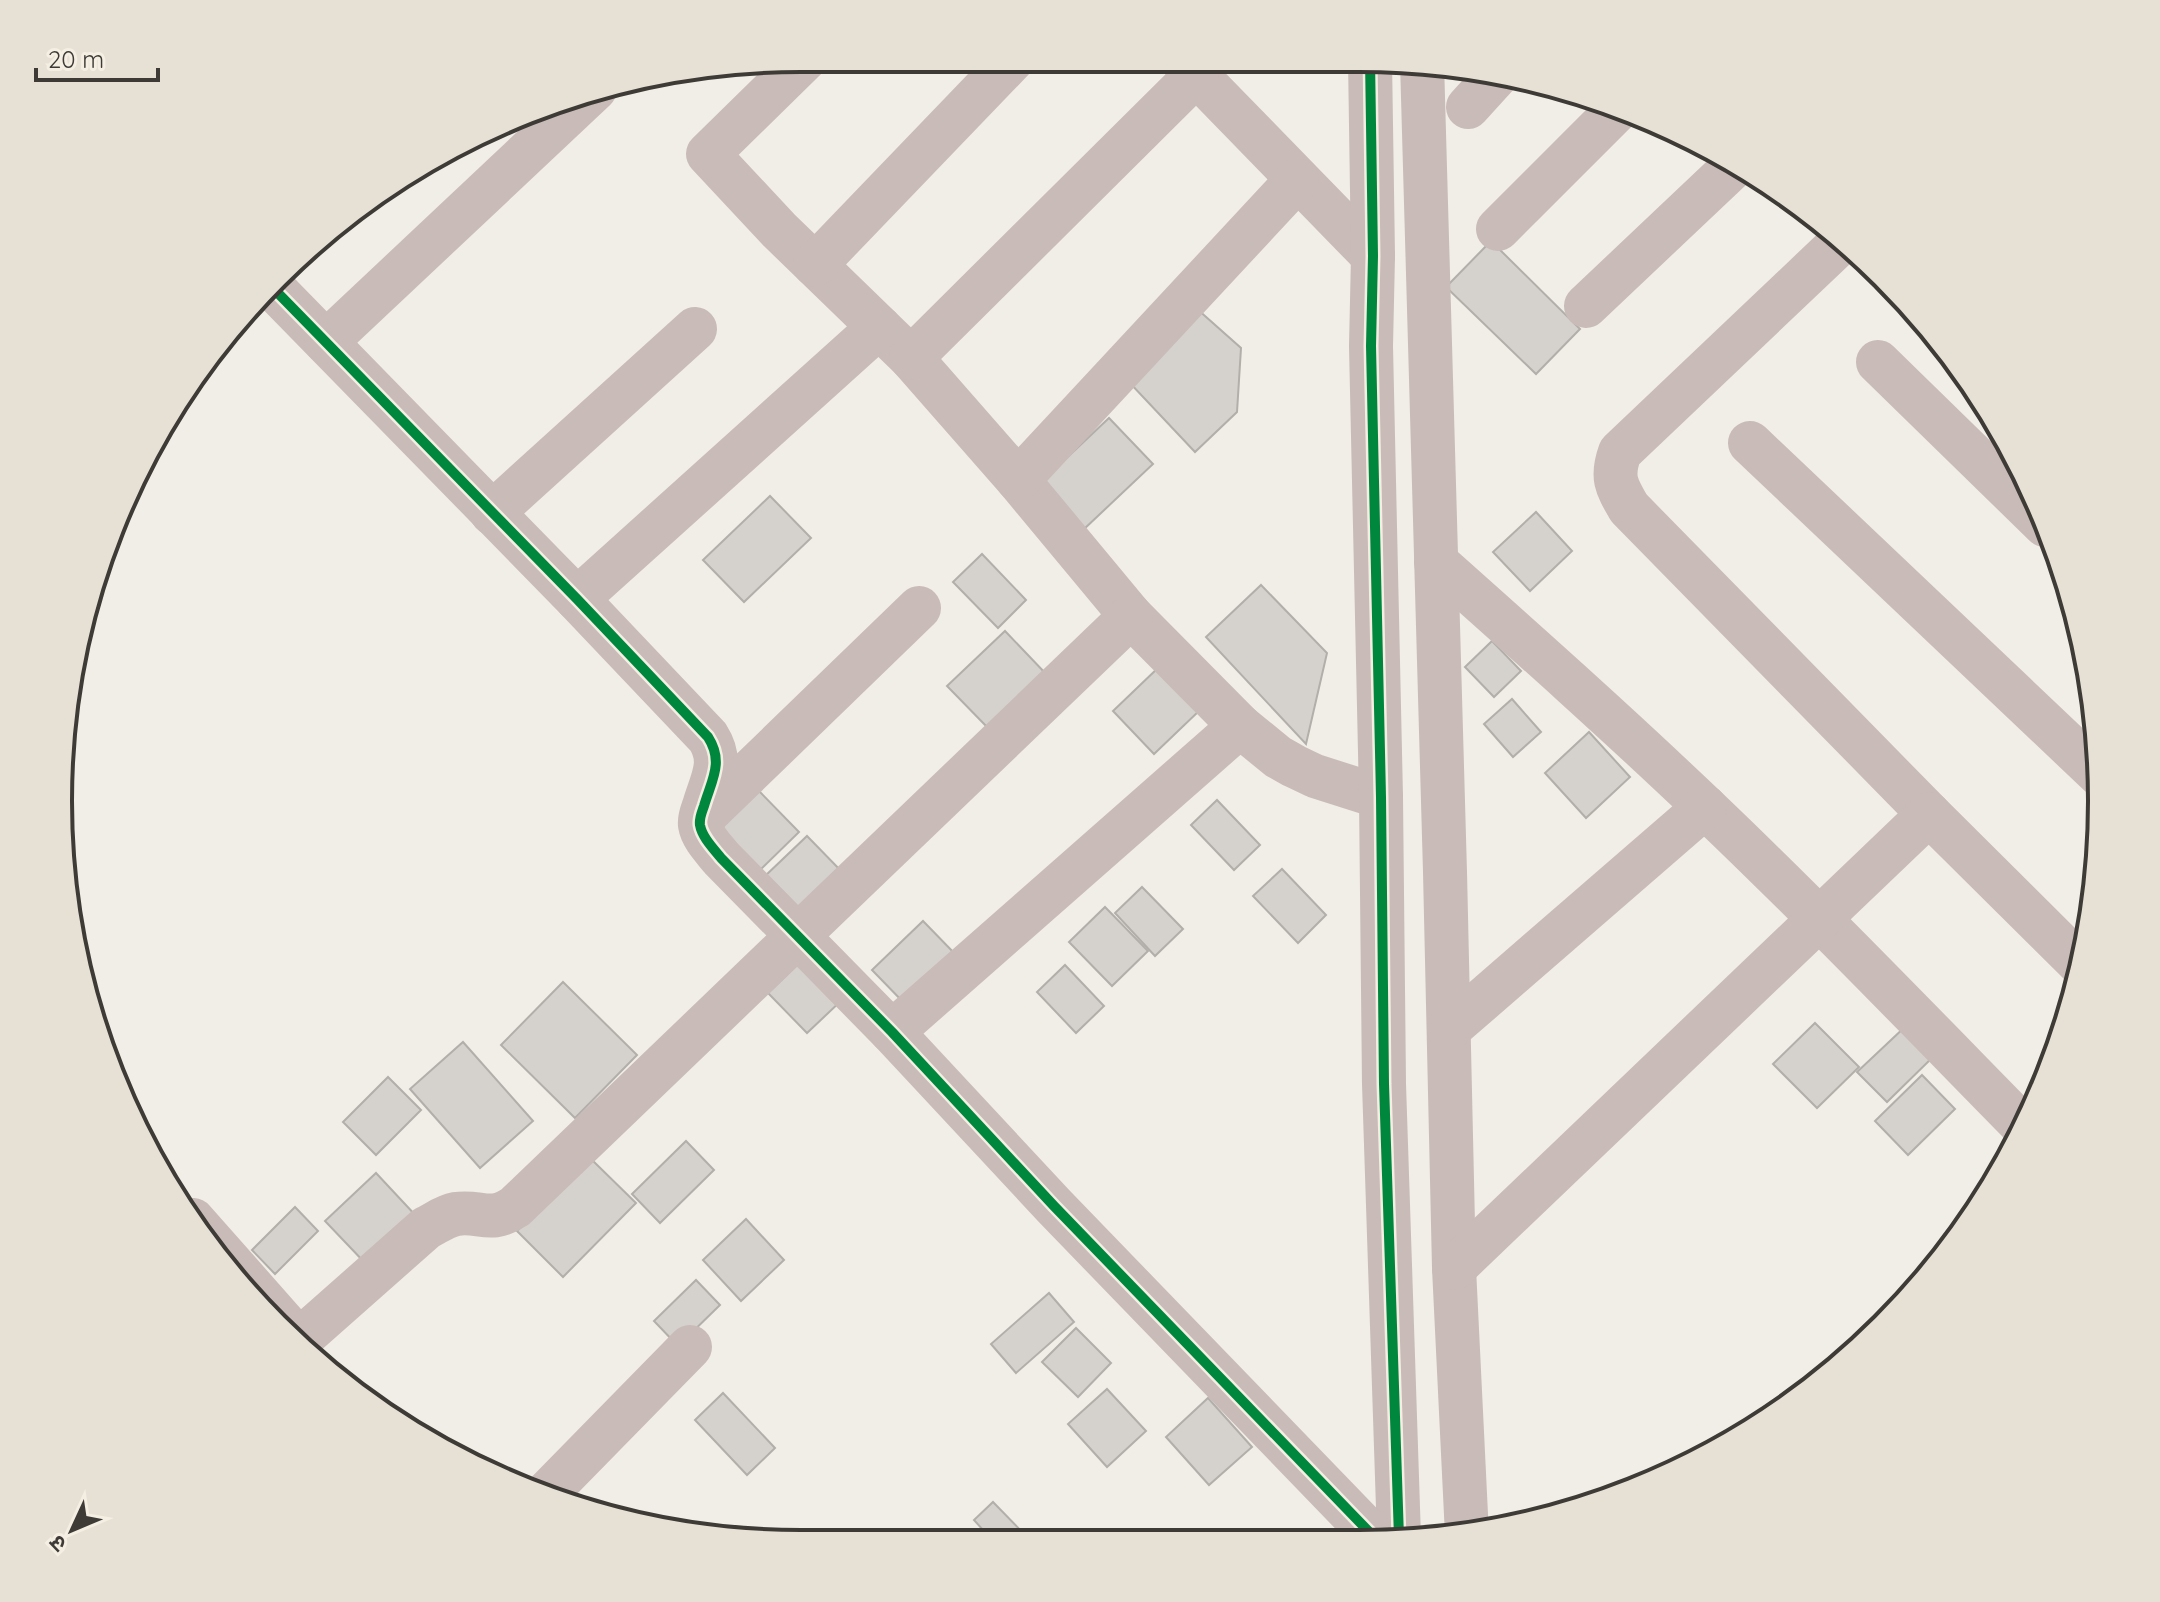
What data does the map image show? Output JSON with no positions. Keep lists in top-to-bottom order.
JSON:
{
  "scale_bar": "20 m",
  "north": "bottom left"
}
